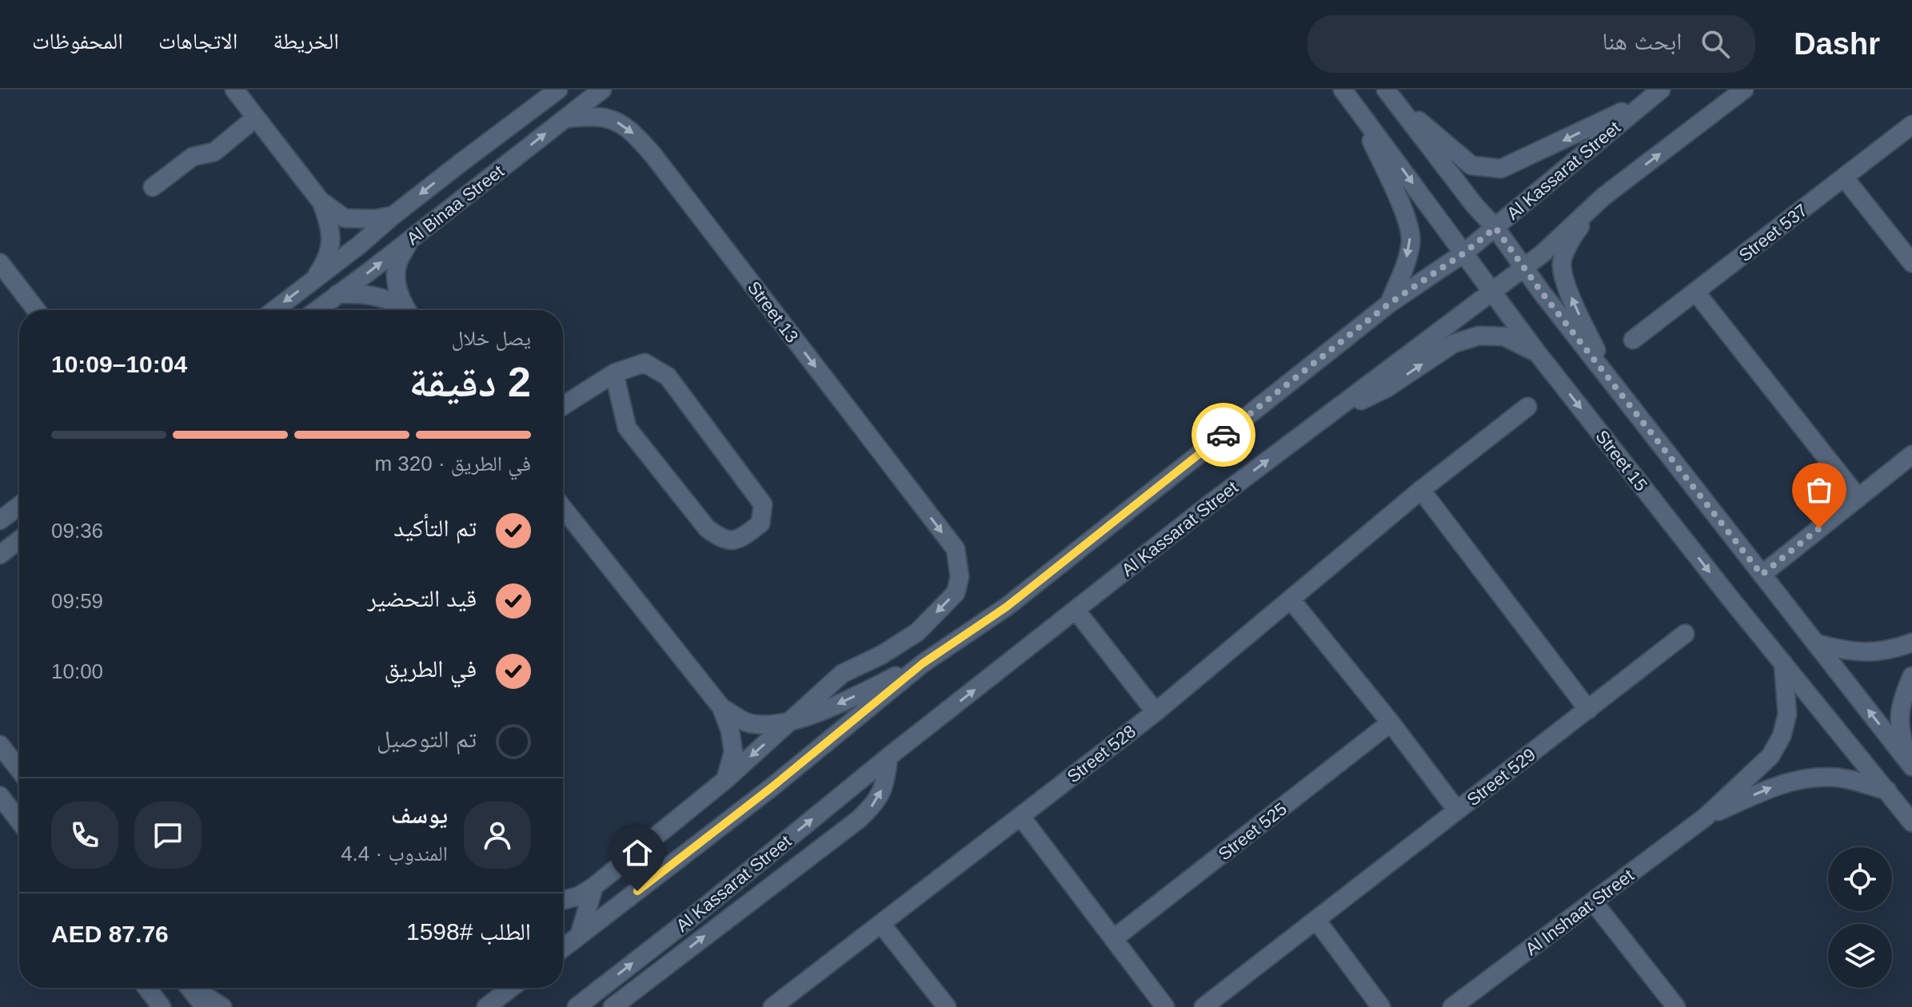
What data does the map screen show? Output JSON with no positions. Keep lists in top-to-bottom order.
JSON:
{
  "streets": {
    "street": [
      "Al Kassarat Street",
      "Al Binaa Street",
      "Street 537",
      "Street 13",
      "Street 15",
      "Street 528",
      "Street 529",
      "Street 525",
      "Al Inshaat Street"
    ]
  },
  "crossings": [
    ["Al Kassarat Street", "Street 15"],
    ["Al Binaa Street", "Street 13"],
    ["Street 15", "Al Inshaat Street"]
  ],
  "page": {
    "header": "Dashr",
    "search": "ابحث هنا",
    "nav": ["الخريطة", "الاتجاهات", "المحفوظات"],
    "heading": ["2 دقيقة", "يصل خلال", "10:04–10:09"],
    "panel": [
      "يوسف",
      "المندوب · 4.4",
      "الطلب #1598",
      "AED 87.76"
    ],
    "bar": "في الطريق · 320 m",
    "list": [
      ["تم التأكيد", "09:36"],
      ["قيد التحضير", "09:59"],
      ["في الطريق", "10:00"],
      "تم التوصيل"
    ]
  }
}
